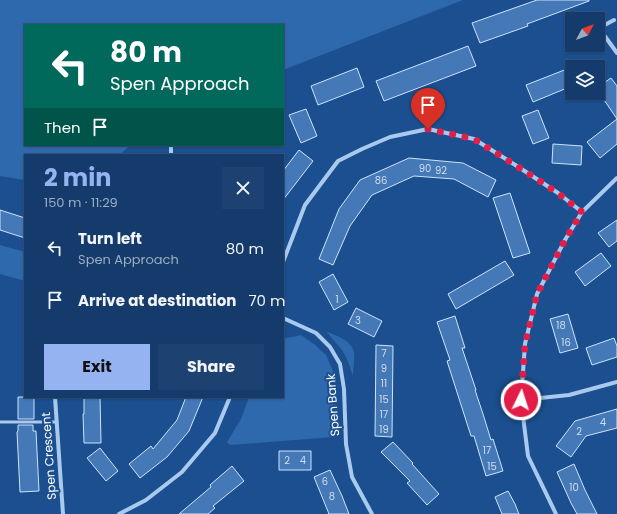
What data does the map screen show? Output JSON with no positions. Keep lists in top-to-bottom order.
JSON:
{
  "streets": {
    "street": ["Spen Bank", "Spen Crescent"]
  },
  "house_numbers": [
    "90",
    "92",
    "86",
    "1",
    "3",
    "18",
    "16",
    "7",
    "9",
    "11",
    "15",
    "17",
    "4",
    "19",
    "2",
    "17",
    "2",
    "4",
    "15",
    "6",
    "10",
    "8"
  ],
  "north": "top right",
  "page": {
    "turn": ["80 m", "Spen Approach"],
    "then": "Then",
    "heading": ["2 min", "150 m · 11:29"],
    "list": [
      {
        "name": "Turn left",
        "note": "Spen Approach",
        "value": "80 m"
      },
      {
        "name": "Arrive at destination",
        "value": "70 m"
      }
    ],
    "buttons": ["Exit", "Share"]
  }
}
